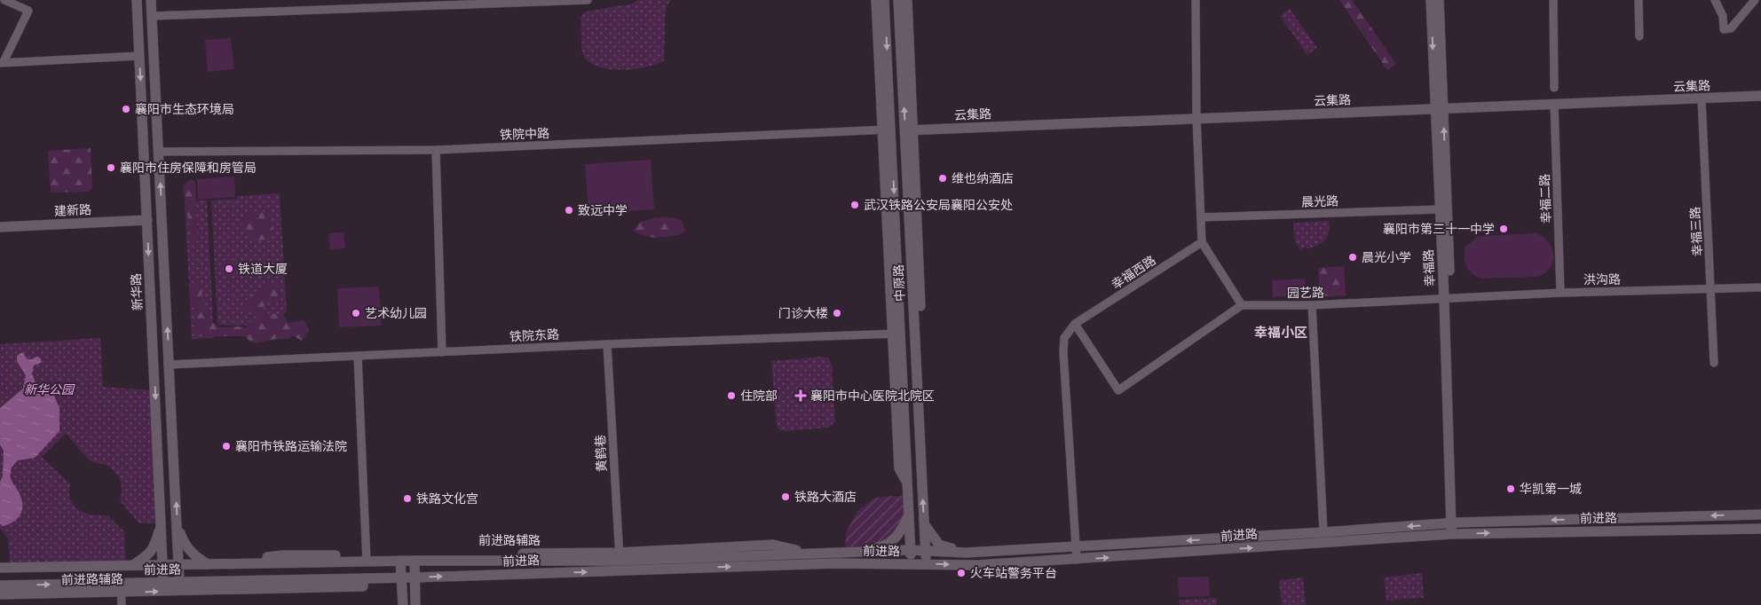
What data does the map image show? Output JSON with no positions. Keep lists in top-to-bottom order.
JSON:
{
  "streets": {
    "main road": [
      "云集路",
      "建新路",
      "幸福路",
      "中原路",
      "新华路",
      "前进路",
      "前进路辅路"
    ],
    "street": [
      "铁院中路",
      "幸福二路",
      "晨光路",
      "幸福三路",
      "幸福西路",
      "洪沟路",
      "园艺路",
      "铁院东路",
      "黄鹤巷"
    ]
  },
  "crossings": [
    ["云集路", "幸福二路"],
    ["云集路", "幸福三路"],
    ["云集路", "幸福路"],
    ["云集路", "中原路"],
    ["铁院中路", "中原路"],
    ["幸福二路", "洪沟路"],
    ["晨光路", "幸福路"],
    ["建新路", "新华路"],
    ["幸福三路", "洪沟路"],
    ["幸福路", "洪沟路"],
    ["幸福路", "园艺路"],
    ["幸福路", "前进路"],
    ["幸福西路", "前进路"],
    ["洪沟路", "园艺路"],
    ["中原路", "铁院东路"],
    ["中原路", "前进路"],
    ["新华路", "前进路"],
    ["铁院东路", "黄鹤巷"],
    ["黄鹤巷", "前进路"],
    ["黄鹤巷", "前进路辅路"],
    ["前进路", "前进路辅路"]
  ],
  "districts": ["幸福小区"],
  "parks": ["新华公园"],
  "places": {
    "other": [
      "襄阳市生态环境局",
      "襄阳市住房保障和房管局",
      "维也纳酒店",
      "武汉铁路公安局襄阳公安处",
      "致远中学",
      "襄阳市第三十一中学",
      "晨光小学",
      "铁道大厦",
      "艺术幼儿园",
      "门诊大楼",
      "住院部",
      "襄阳市铁路运输法院",
      "华凯第一城",
      "铁路大酒店",
      "铁路文化宫",
      "火车站警务平台"
    ],
    "health": ["襄阳市中心医院北院区"]
  }
}
